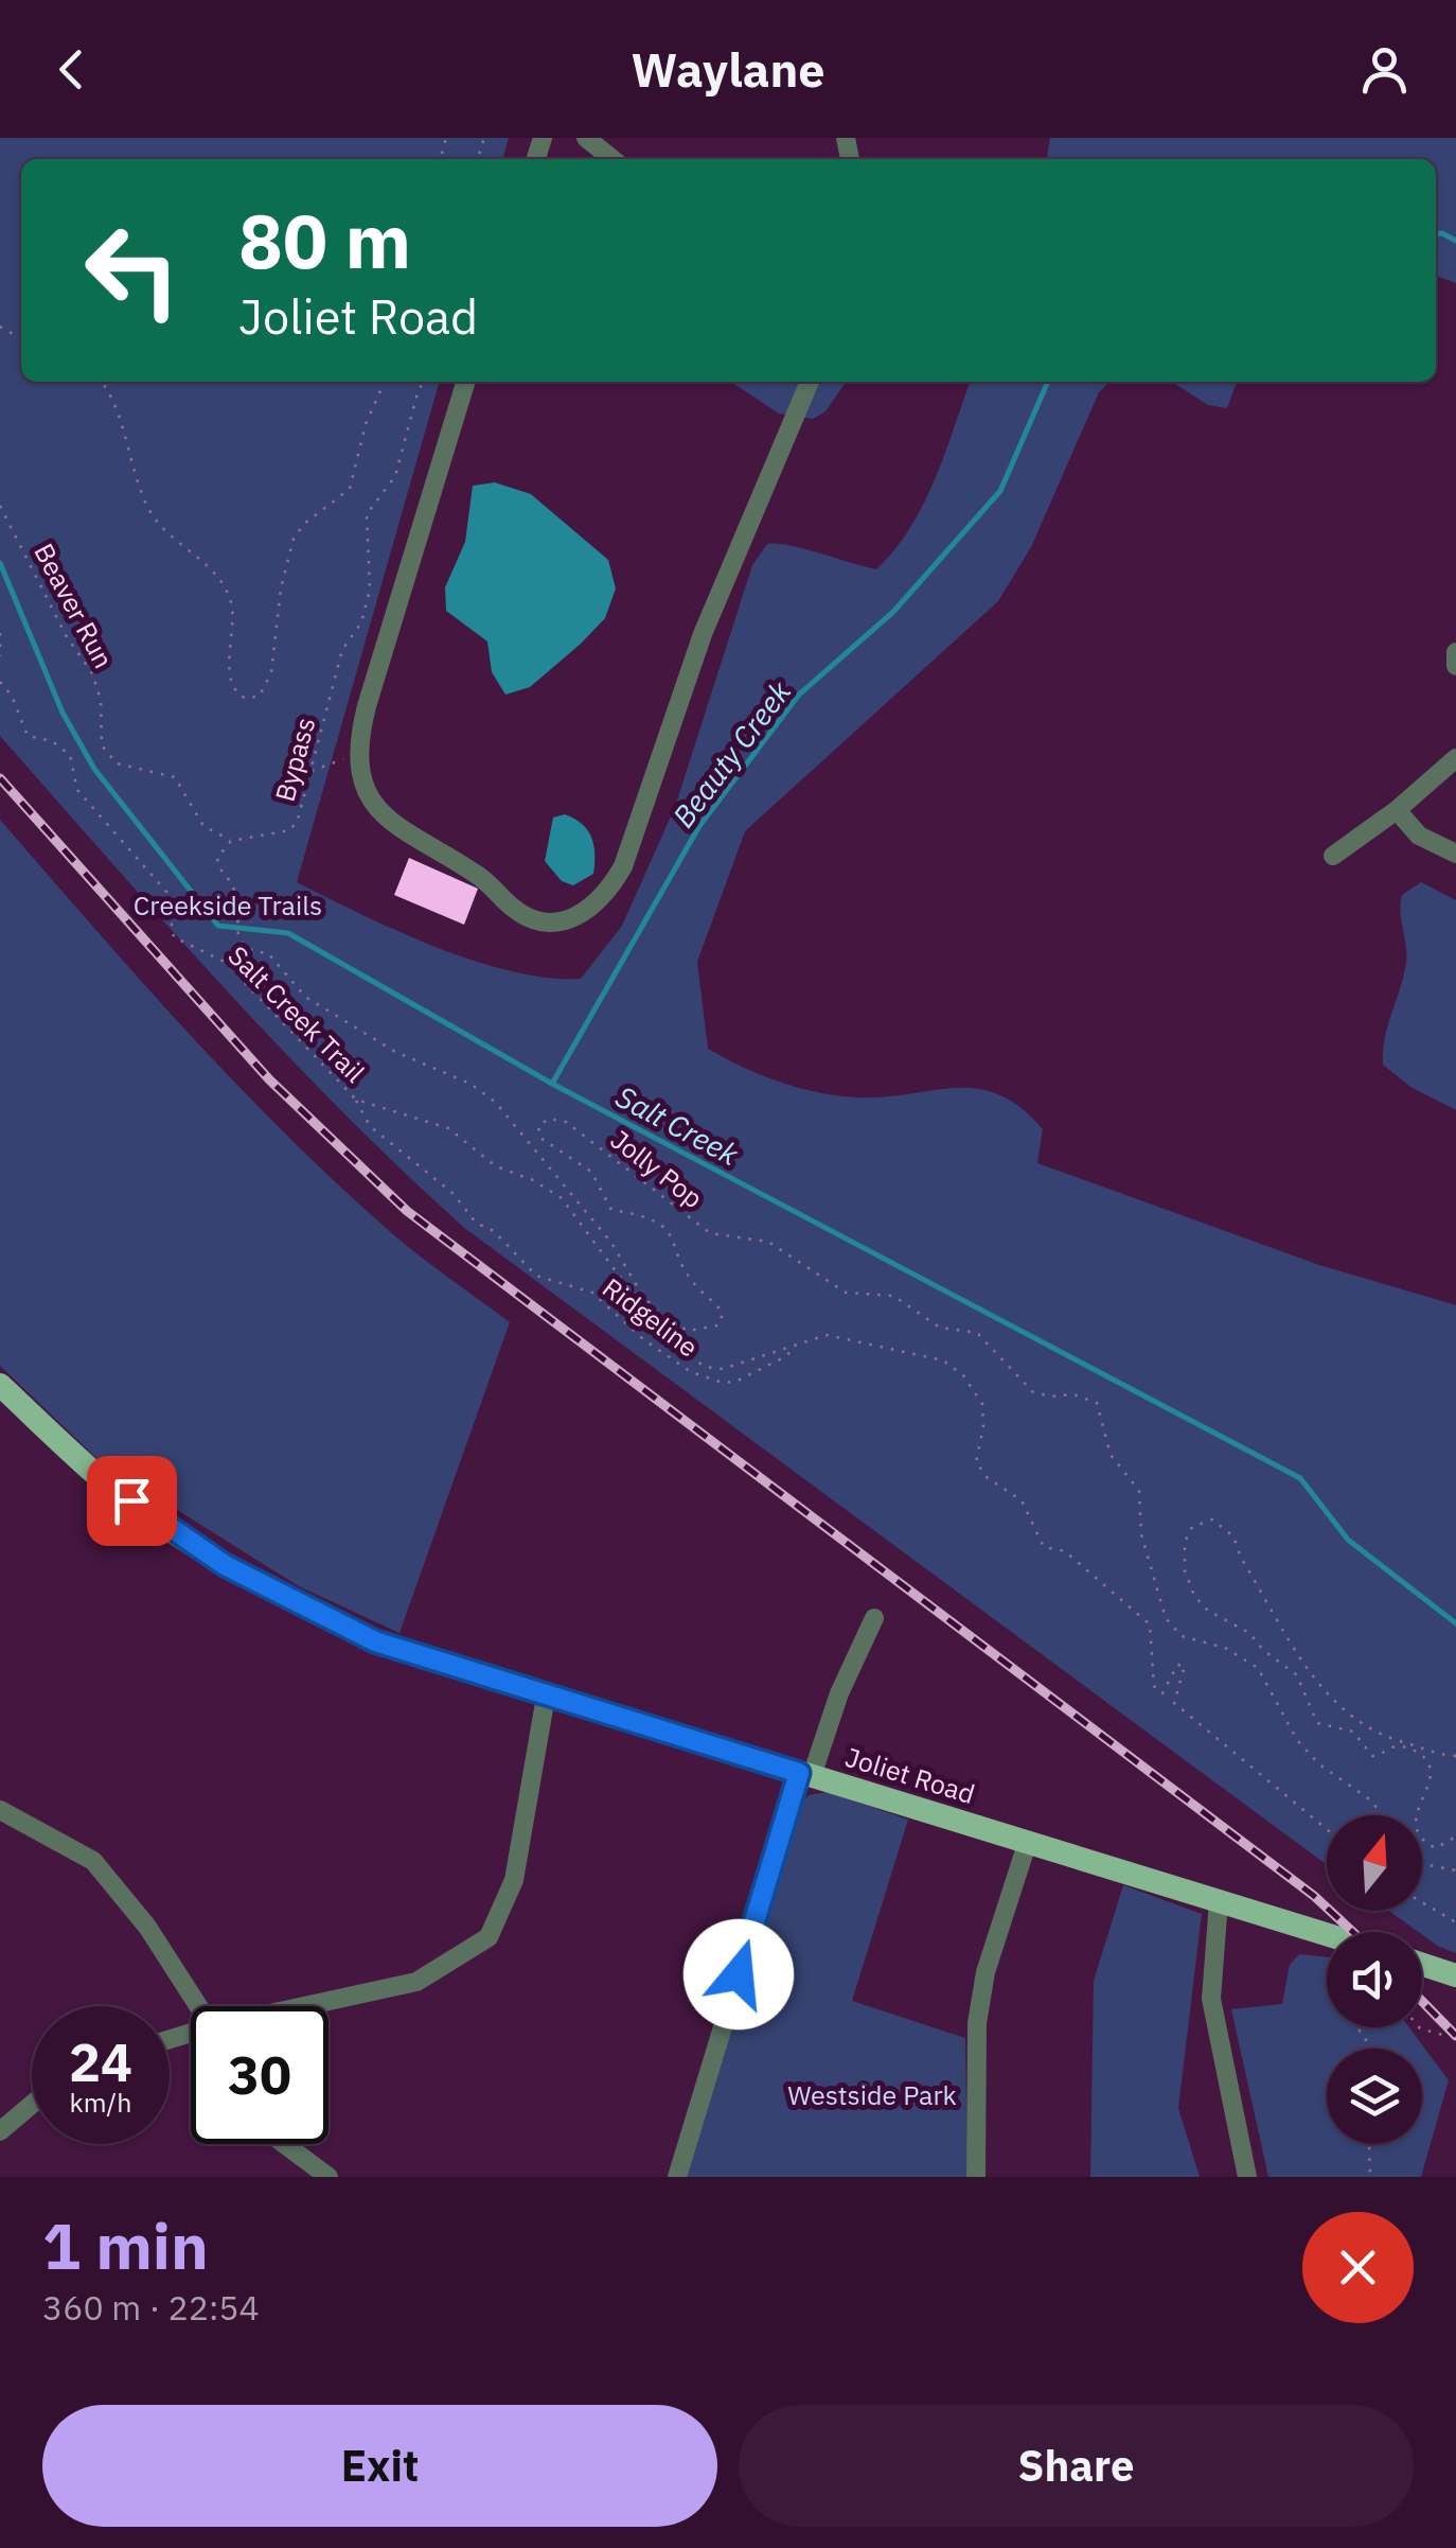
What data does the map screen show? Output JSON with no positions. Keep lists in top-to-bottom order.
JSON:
{
  "streets": {
    "main road": ["Joliet Road"],
    "path": [
      "Beaver Run",
      "Bypass",
      "Salt Creek Trail",
      "Jolly Pop",
      "Ridgeline"
    ]
  },
  "crossings": [
    ["Beaver Run", "Bypass"],
    ["Salt Creek Trail", "Ridgeline"]
  ],
  "water": ["Beauty Creek", "Salt Creek"],
  "parks": ["Creekside Trails", "Westside Park"],
  "north": "top",
  "page": {
    "header": "Waylane",
    "turn": ["80 m", "Joliet Road"],
    "speed": "24 km/h",
    "limit": "30",
    "heading": ["1 min", "360 m · 22:54"],
    "buttons": ["Exit", "Share"]
  }
}
